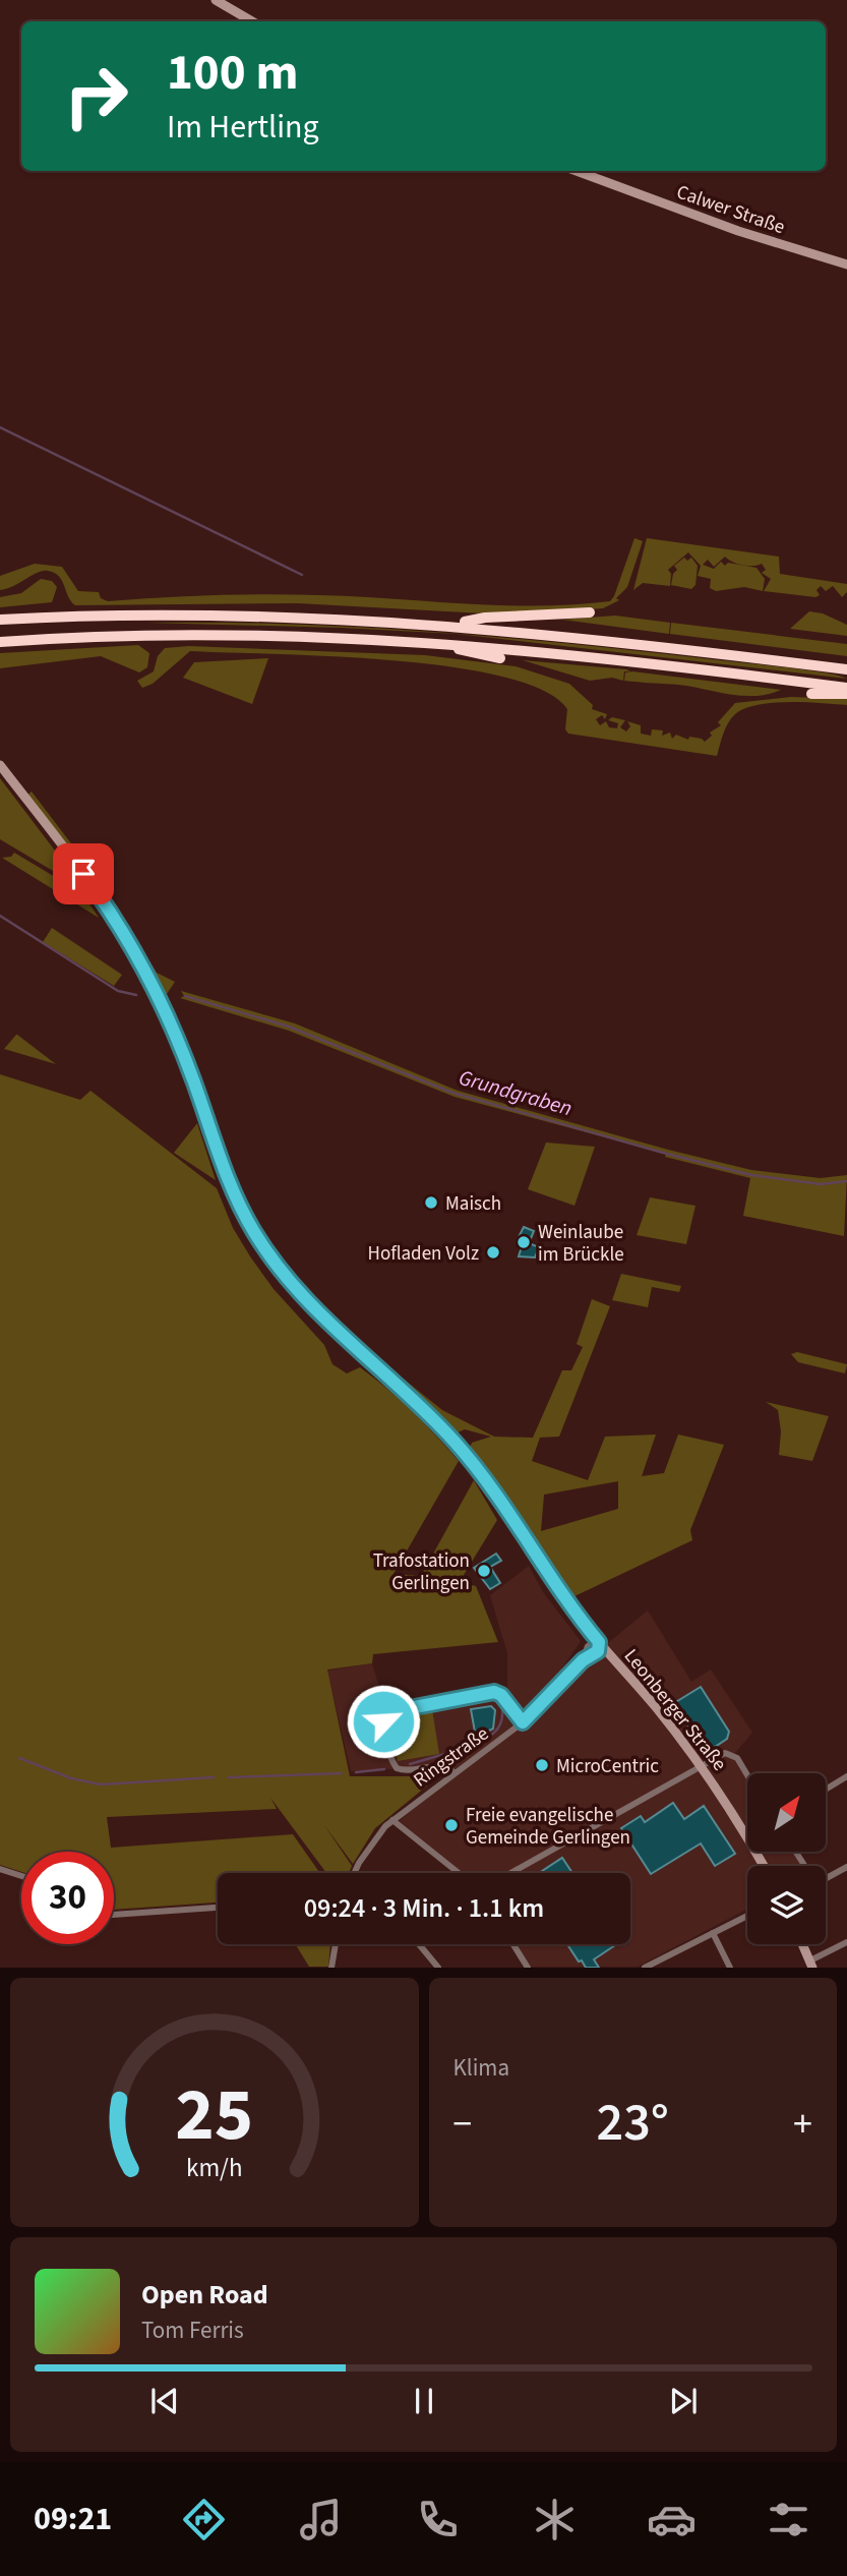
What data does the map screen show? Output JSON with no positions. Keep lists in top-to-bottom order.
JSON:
{
  "streets": {
    "main road": ["Calwer Straße", "Leonberger Straße"],
    "street": ["Ringstraße"]
  },
  "crossings": [
    ["Leonberger Straße", "Ringstraße"]
  ],
  "water": ["Grundgraben"],
  "places": [
    "Maisch",
    "Weinlaube im Brückle",
    "Hofladen Volz",
    "Trafostation Gerlingen",
    "MicroCentric",
    "Freie evangelische Gemeinde Gerlingen"
  ],
  "north": "top right",
  "page": {
    "turn": ["100 m", "Im Hertling"],
    "limit": "30",
    "trip": "09:24 · 3 Min. · 1.1 km",
    "tile": "Klima",
    "heat": ["−", "23°", "+"],
    "song": ["Open Road", "Tom Ferris"],
    "tabs": "09:21",
    "gauge": ["25", "km/h"]
  }
}
